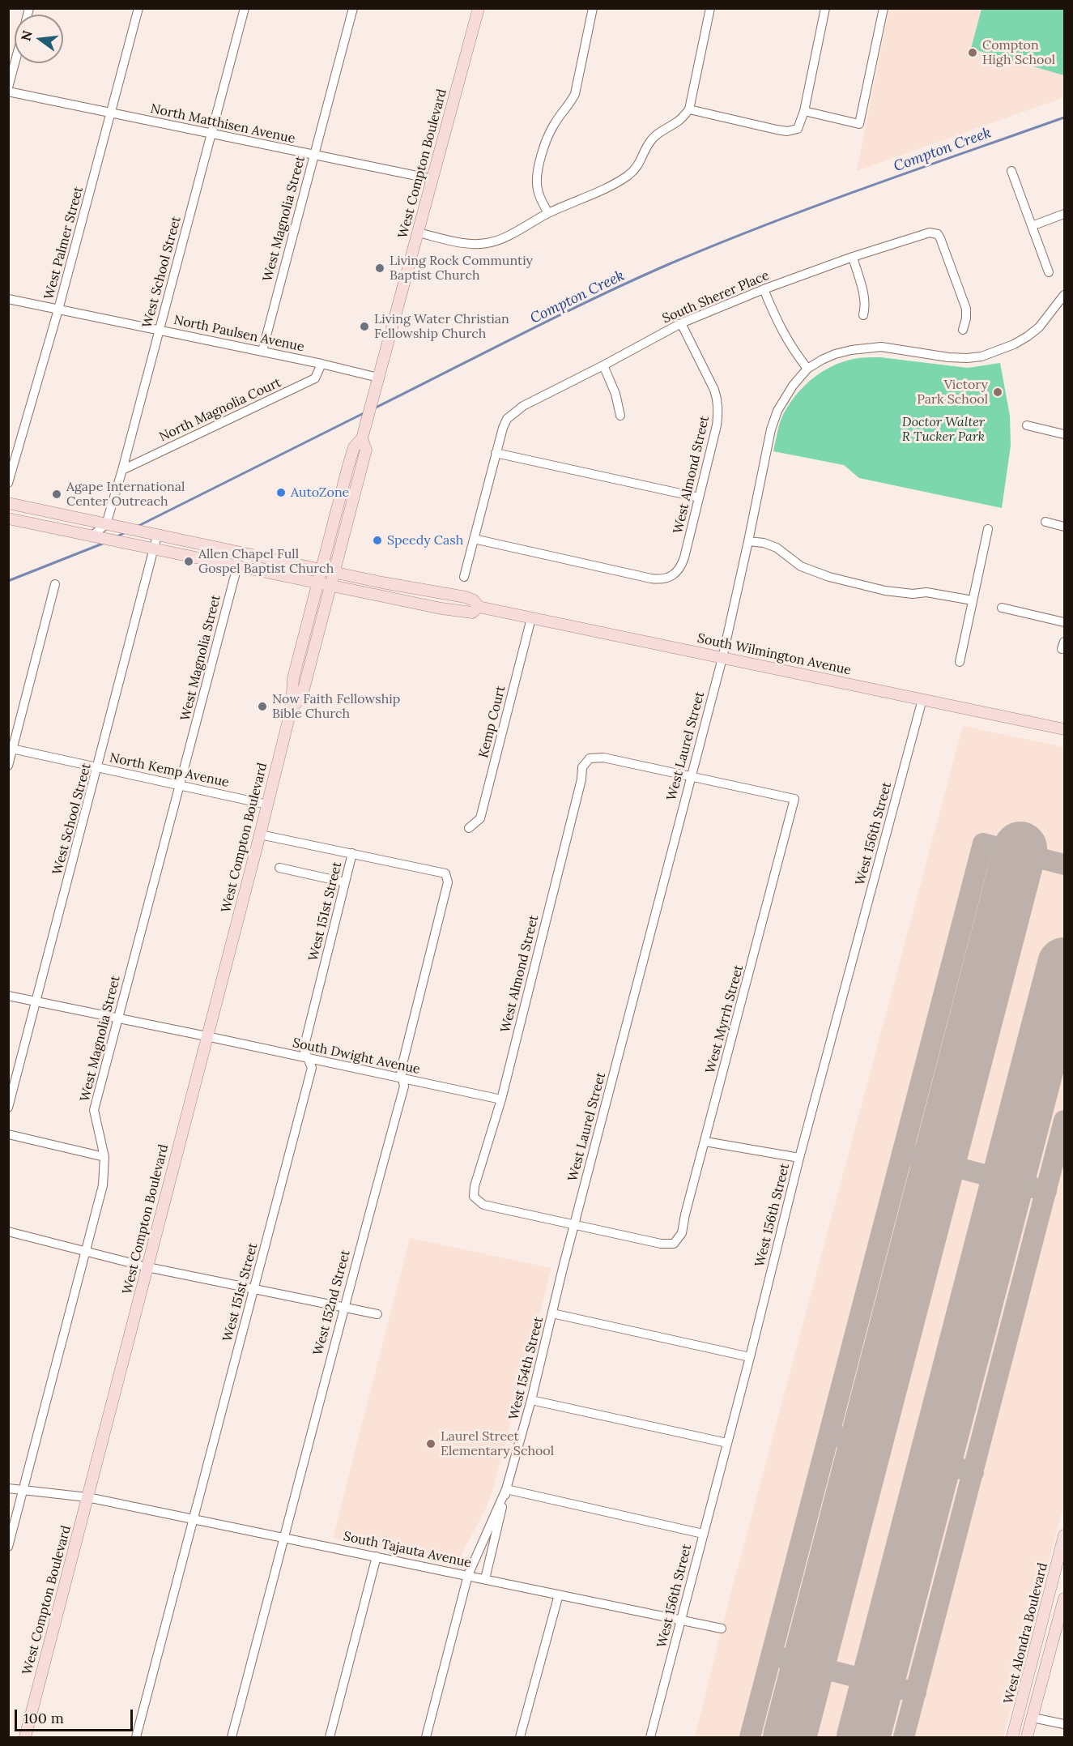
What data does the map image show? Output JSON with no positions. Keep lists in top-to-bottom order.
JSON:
{
  "streets": {
    "main road": ["West Compton Boulevard", "South Wilmington Avenue", "West Alondra Boulevard"],
    "street": [
      "North Matthisen Avenue",
      "West Magnolia Street",
      "West Palmer Street",
      "West School Street",
      "South Sherer Place",
      "North Paulsen Avenue",
      "North Magnolia Court",
      "West Almond Street",
      "Kemp Court",
      "West Laurel Street",
      "North Kemp Avenue",
      "West 156th Street",
      "West 151st Street",
      "West Myrrh Street",
      "South Dwight Avenue",
      "West 152nd Street",
      "West 154th Street",
      "South Tajauta Avenue"
    ]
  },
  "crossings": [
    ["North Matthisen Avenue", "West Compton Boulevard"],
    ["North Matthisen Avenue", "West Magnolia Street"],
    ["North Matthisen Avenue", "West Palmer Street"],
    ["North Matthisen Avenue", "West School Street"],
    ["West Compton Boulevard", "North Paulsen Avenue"],
    ["West Compton Boulevard", "South Wilmington Avenue"],
    ["West Compton Boulevard", "North Kemp Avenue"],
    ["West Compton Boulevard", "South Dwight Avenue"],
    ["West Compton Boulevard", "South Tajauta Avenue"],
    ["West Magnolia Street", "North Paulsen Avenue"],
    ["West Magnolia Street", "South Wilmington Avenue"],
    ["West Magnolia Street", "North Kemp Avenue"],
    ["West Magnolia Street", "South Dwight Avenue"],
    ["West Magnolia Street", "South Tajauta Avenue"],
    ["West Palmer Street", "North Paulsen Avenue"],
    ["West School Street", "North Paulsen Avenue"],
    ["West School Street", "North Magnolia Court"],
    ["West School Street", "South Wilmington Avenue"],
    ["West School Street", "North Kemp Avenue"],
    ["West School Street", "South Dwight Avenue"],
    ["South Sherer Place", "West Almond Street"],
    ["North Paulsen Avenue", "North Magnolia Court"],
    ["West Almond Street", "West Laurel Street"],
    ["West Almond Street", "West Myrrh Street"],
    ["West Almond Street", "South Dwight Avenue"],
    ["West Almond Street", "West 154th Street"],
    ["South Wilmington Avenue", "Kemp Court"],
    ["South Wilmington Avenue", "West Laurel Street"],
    ["South Wilmington Avenue", "West 156th Street"],
    ["West Laurel Street", "West Myrrh Street"],
    ["West Laurel Street", "West 154th Street"],
    ["West 156th Street", "South Tajauta Avenue"],
    ["West 151st Street", "South Dwight Avenue"],
    ["West 151st Street", "West 152nd Street"],
    ["West 151st Street", "South Tajauta Avenue"],
    ["West Myrrh Street", "West 154th Street"],
    ["South Dwight Avenue", "West 152nd Street"],
    ["West 152nd Street", "South Tajauta Avenue"],
    ["West 154th Street", "South Tajauta Avenue"]
  ],
  "water": ["Compton Creek"],
  "parks": ["Doctor Walter R Tucker Park"],
  "places": [
    "Compton High School",
    "Living Rock Communtiy Baptist Church",
    "Living Water Christian Fellowship Church",
    "Victory Park School",
    "AutoZone",
    "Agape International Center Outreach",
    "Speedy Cash",
    "Allen Chapel Full Gospel Baptist Church",
    "Now Faith Fellowship Bible Church",
    "Laurel Street Elementary School"
  ],
  "scale_bar": "100 m",
  "north": "left"
}
